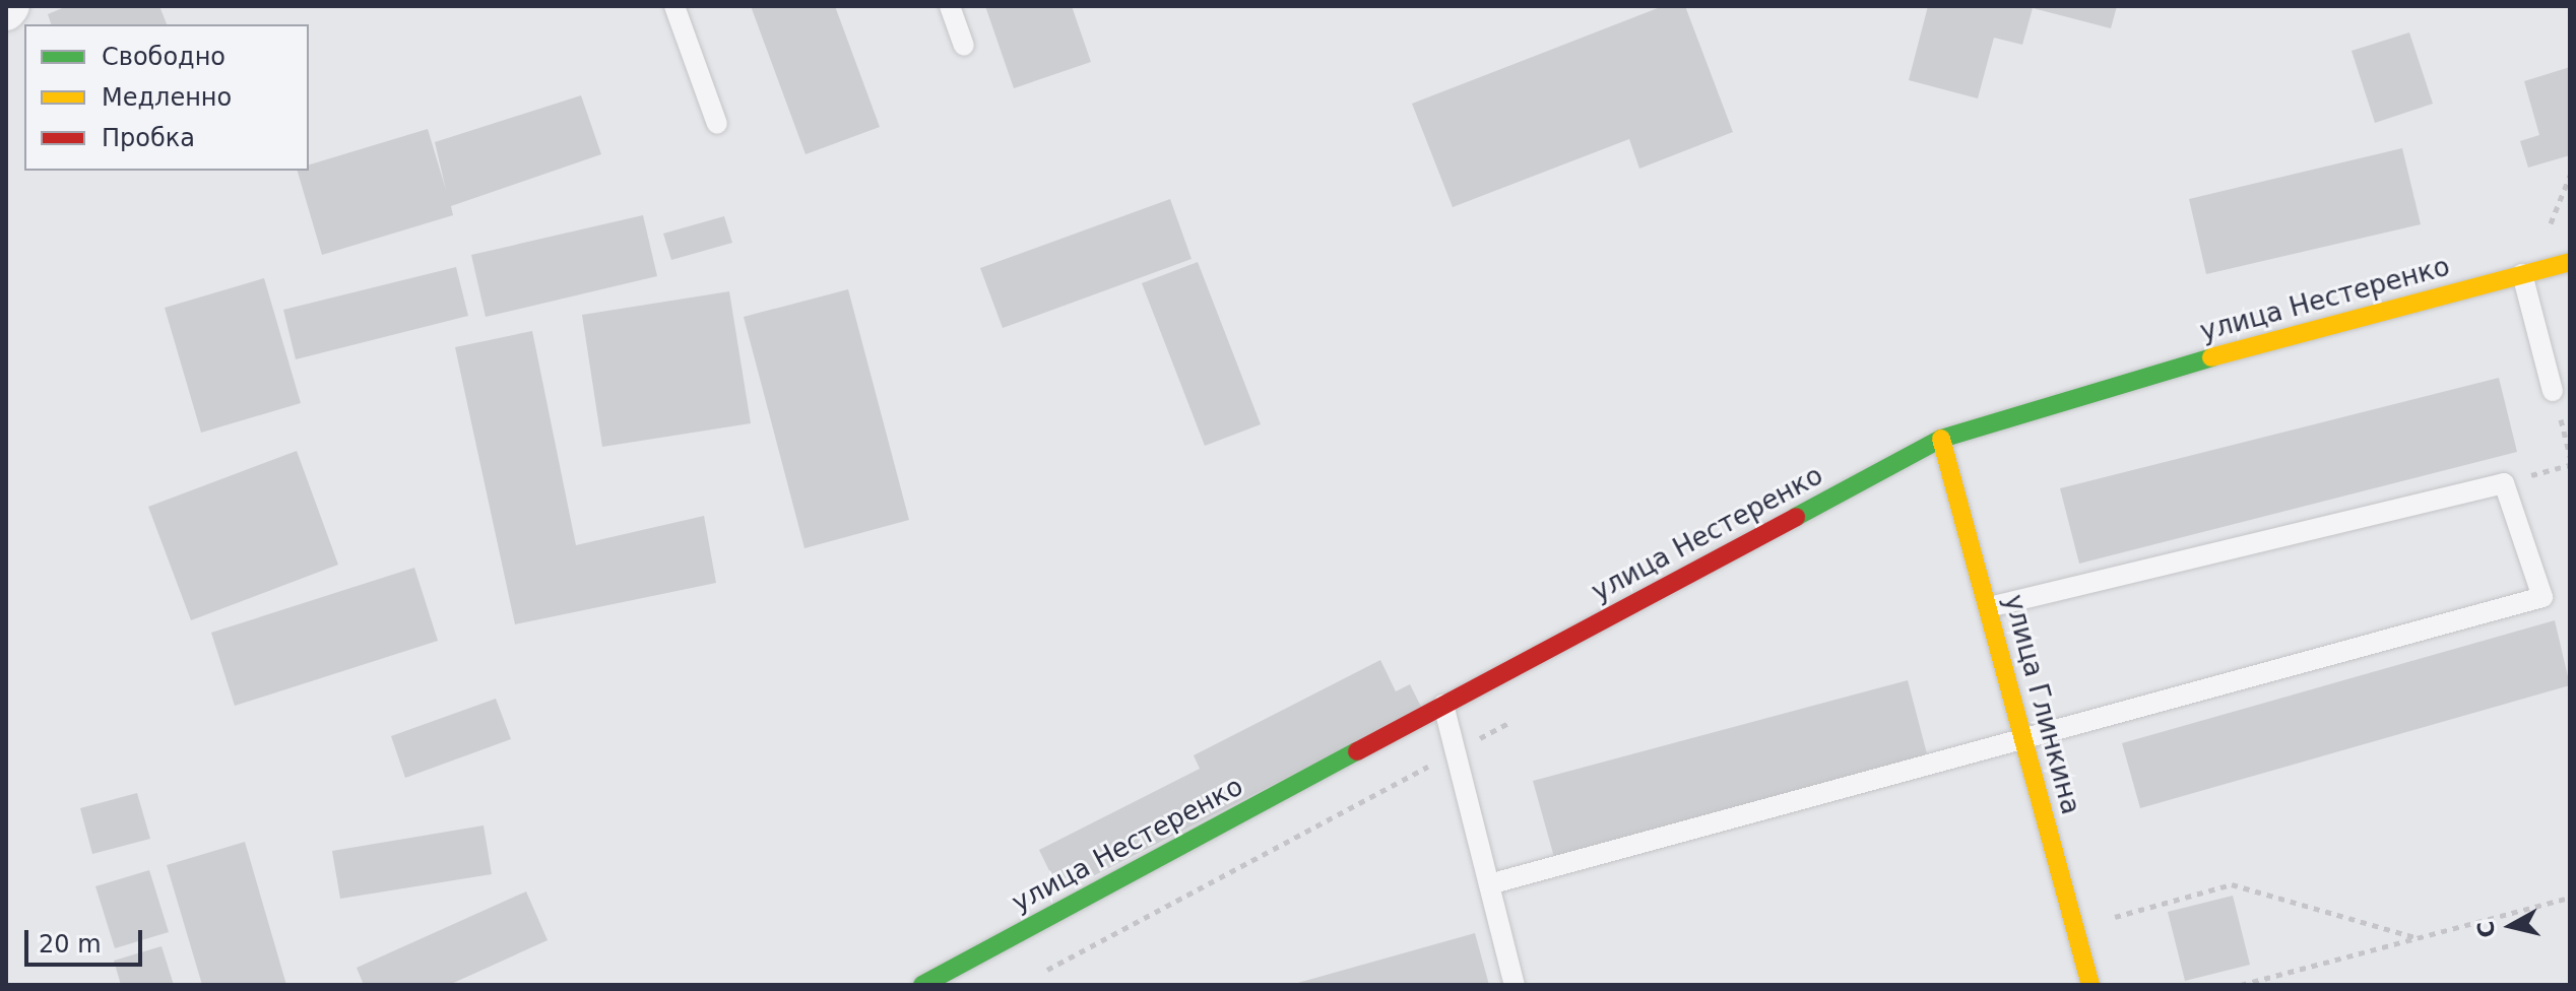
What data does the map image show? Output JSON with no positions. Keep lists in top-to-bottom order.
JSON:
{
  "streets": {
    "street": ["улица Нестеренко", "улица Глинкина"]
  },
  "crossings": [
    ["улица Нестеренко", "улица Глинкина"]
  ],
  "legend": ["Свободно", "Медленно", "Пробка"],
  "scale_bar": "20 m",
  "north": "left"
}
